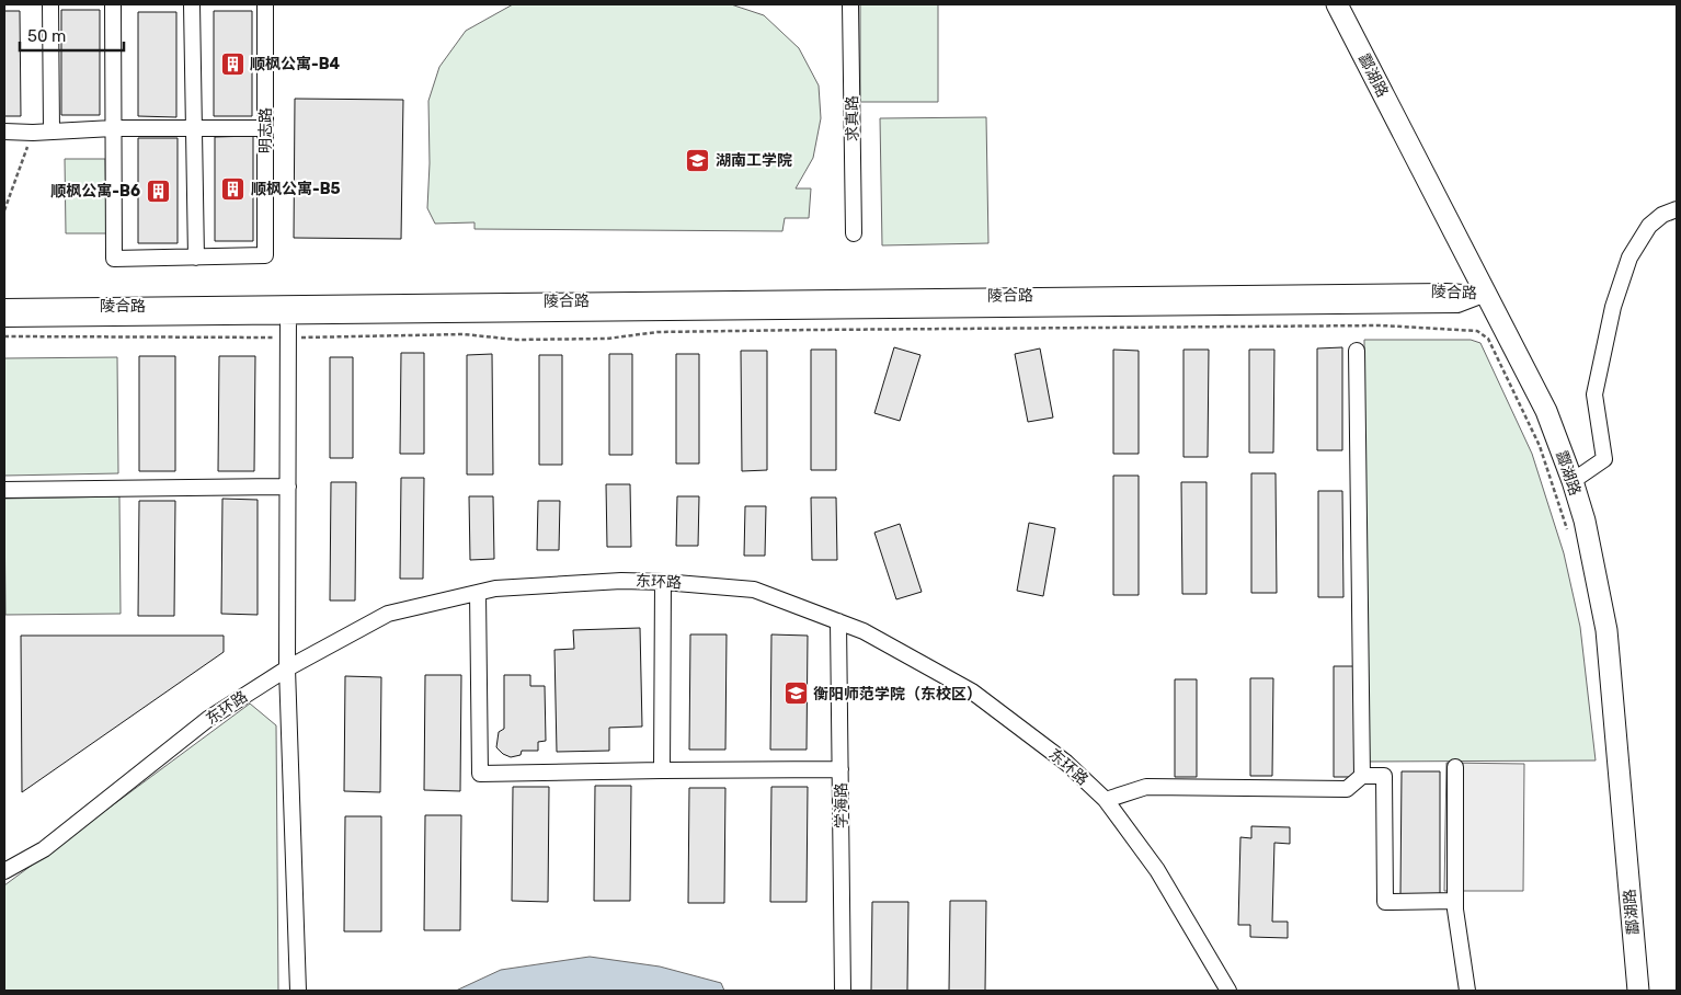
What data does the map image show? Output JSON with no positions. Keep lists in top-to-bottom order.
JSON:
{
  "streets": {
    "main road": ["酃湖路"],
    "street": [
      "求真路",
      "明志路",
      "陵合路",
      "东环路",
      "学海路"
    ]
  },
  "crossings": [
    ["酃湖路", "陵合路"],
    ["东环路", "学海路"]
  ],
  "places": {
    "building": ["顺枫公寓-B4", "顺枫公寓-B5", "顺枫公寓-B6"],
    "school or university": ["湖南工学院", "衡阳师范学院（东校区）"]
  },
  "scale_bar": "50 m"
}
